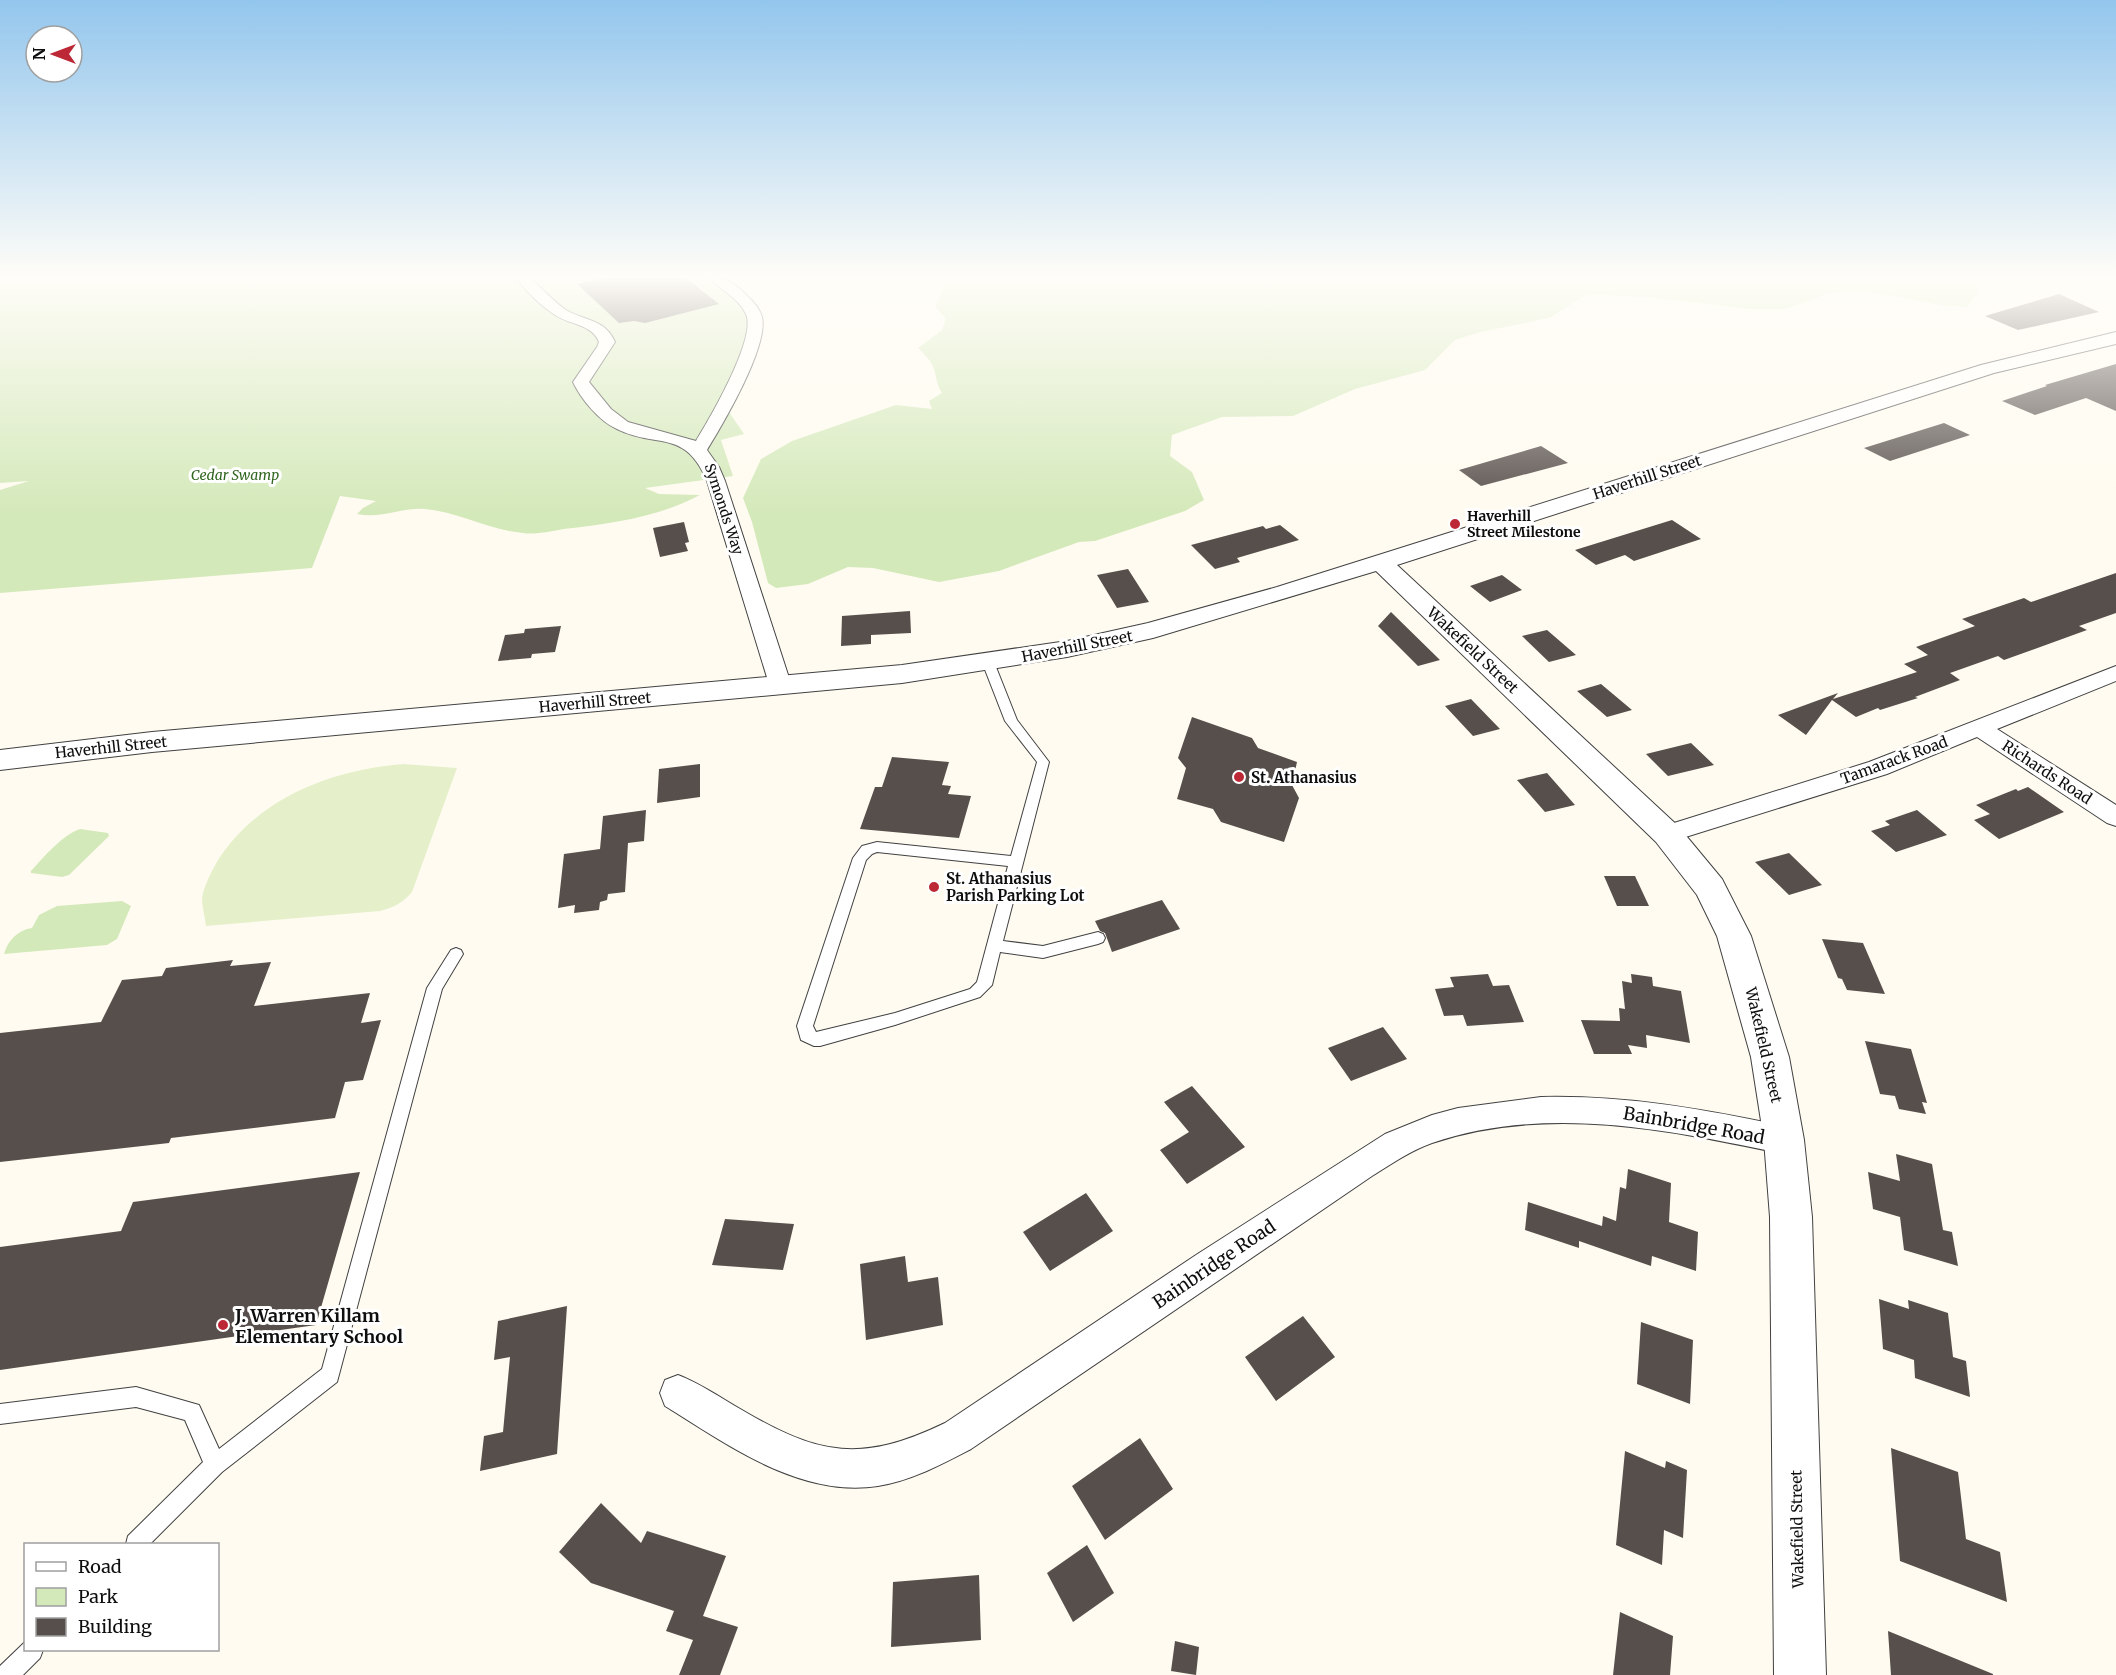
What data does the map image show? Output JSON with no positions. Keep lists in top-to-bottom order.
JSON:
{
  "streets": {
    "street": [
      "Haverhill Street",
      "Symonds Way",
      "Wakefield Street",
      "Tamarack Road",
      "Richards Road",
      "Bainbridge Road"
    ]
  },
  "crossings": [
    ["Haverhill Street", "Symonds Way"],
    ["Haverhill Street", "Wakefield Street"],
    ["Wakefield Street", "Tamarack Road"],
    ["Wakefield Street", "Bainbridge Road"],
    ["Tamarack Road", "Richards Road"]
  ],
  "parks": ["Cedar Swamp"],
  "places": [
    "Haverhill Street Milestone",
    "St. Athanasius",
    "St. Athanasius Parish Parking Lot",
    "J. Warren Killam Elementary School"
  ],
  "legend": ["Road", "Park", "Building"],
  "north": "left"
}
